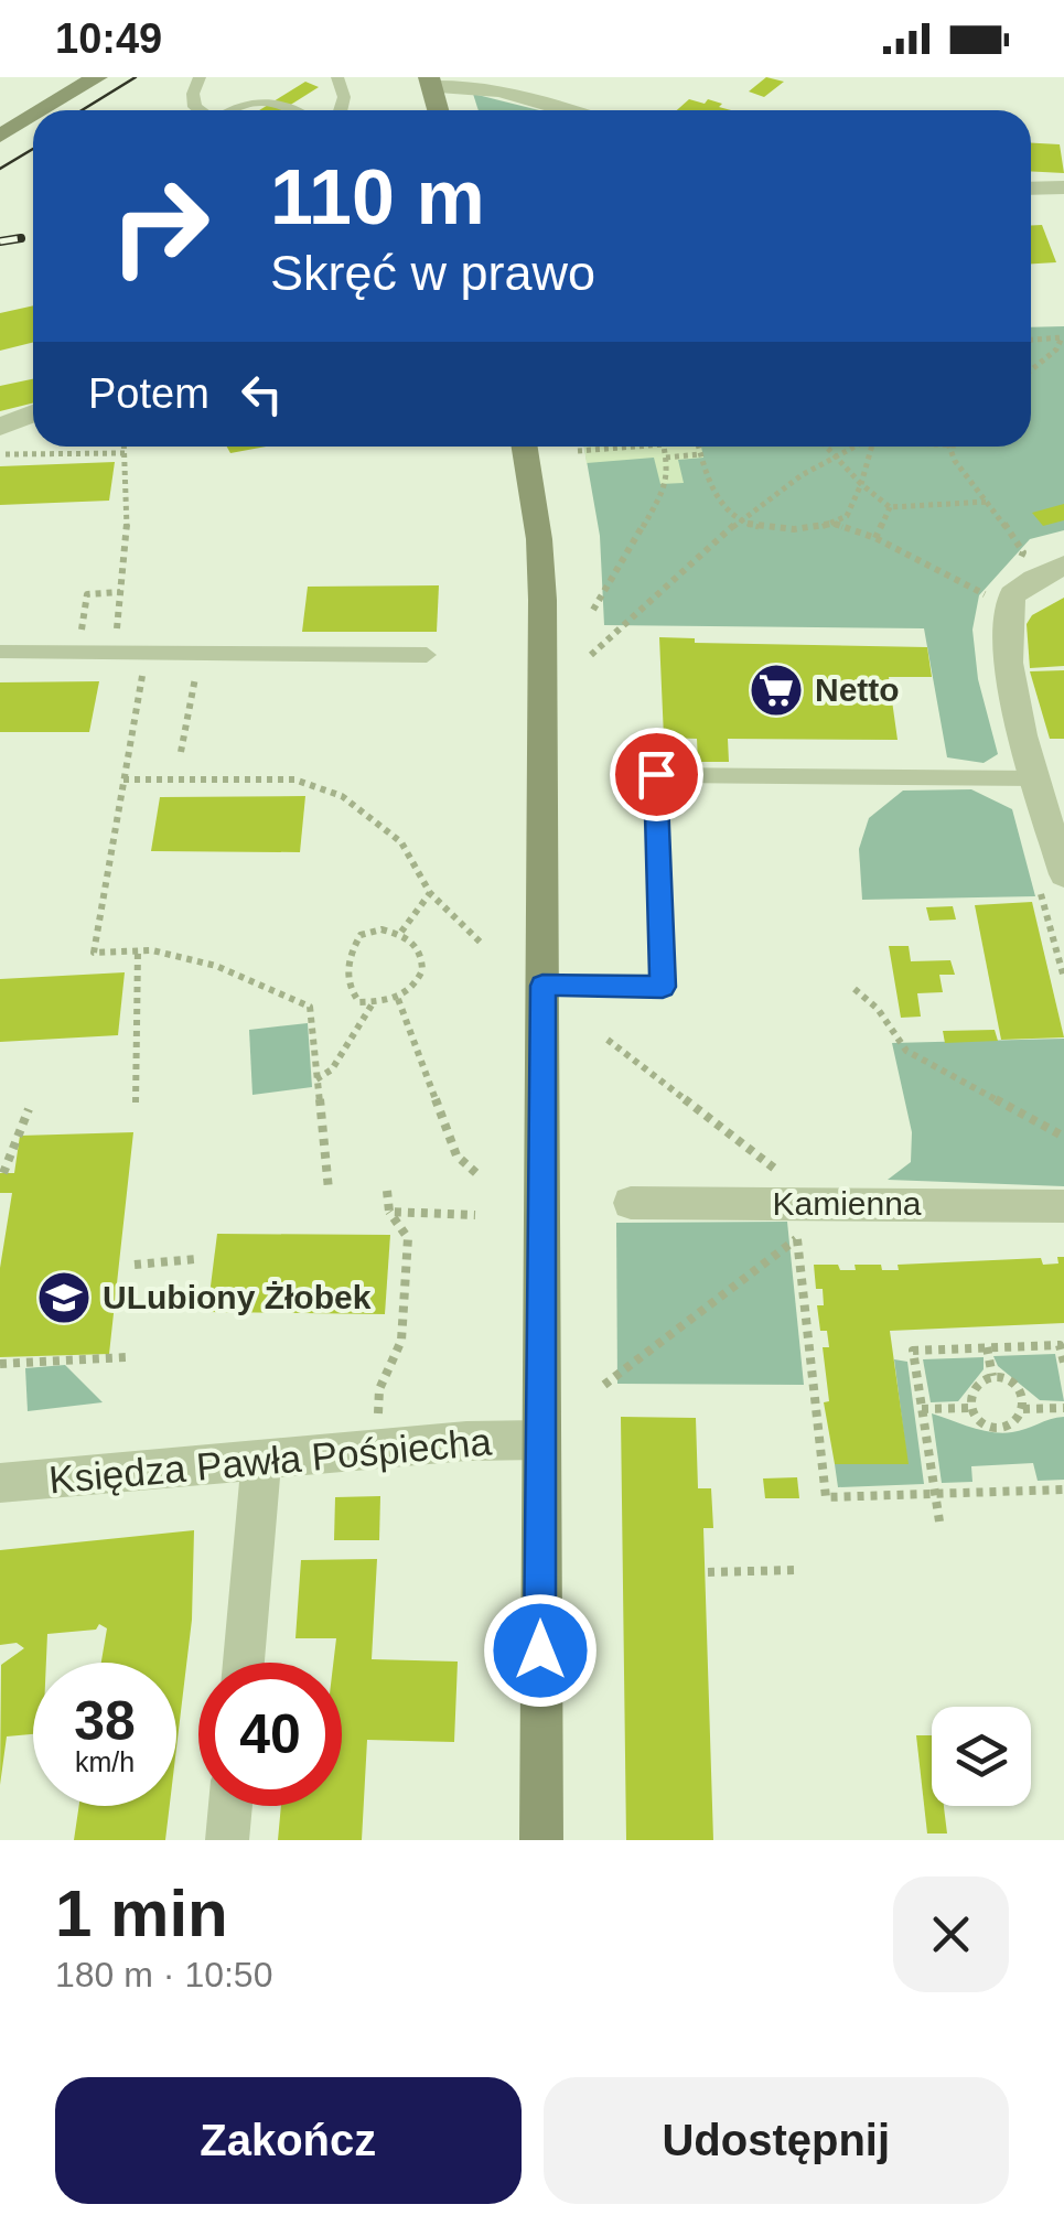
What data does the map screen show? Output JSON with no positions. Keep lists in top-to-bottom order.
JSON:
{
  "streets": {
    "street": ["Kamienna", "Księdza Pawła Pośpiecha"]
  },
  "places": {
    "supermarket": ["Netto"],
    "school or university": ["ULubiony Żłobek"]
  },
  "page": {
    "status": "10:49",
    "turn": ["110 m", "Skręć w prawo"],
    "then": "Potem",
    "speed": "38 km/h",
    "limit": "40",
    "heading": ["1 min", "180 m · 10:50"],
    "buttons": ["Zakończ", "Udostępnij"]
  }
}
